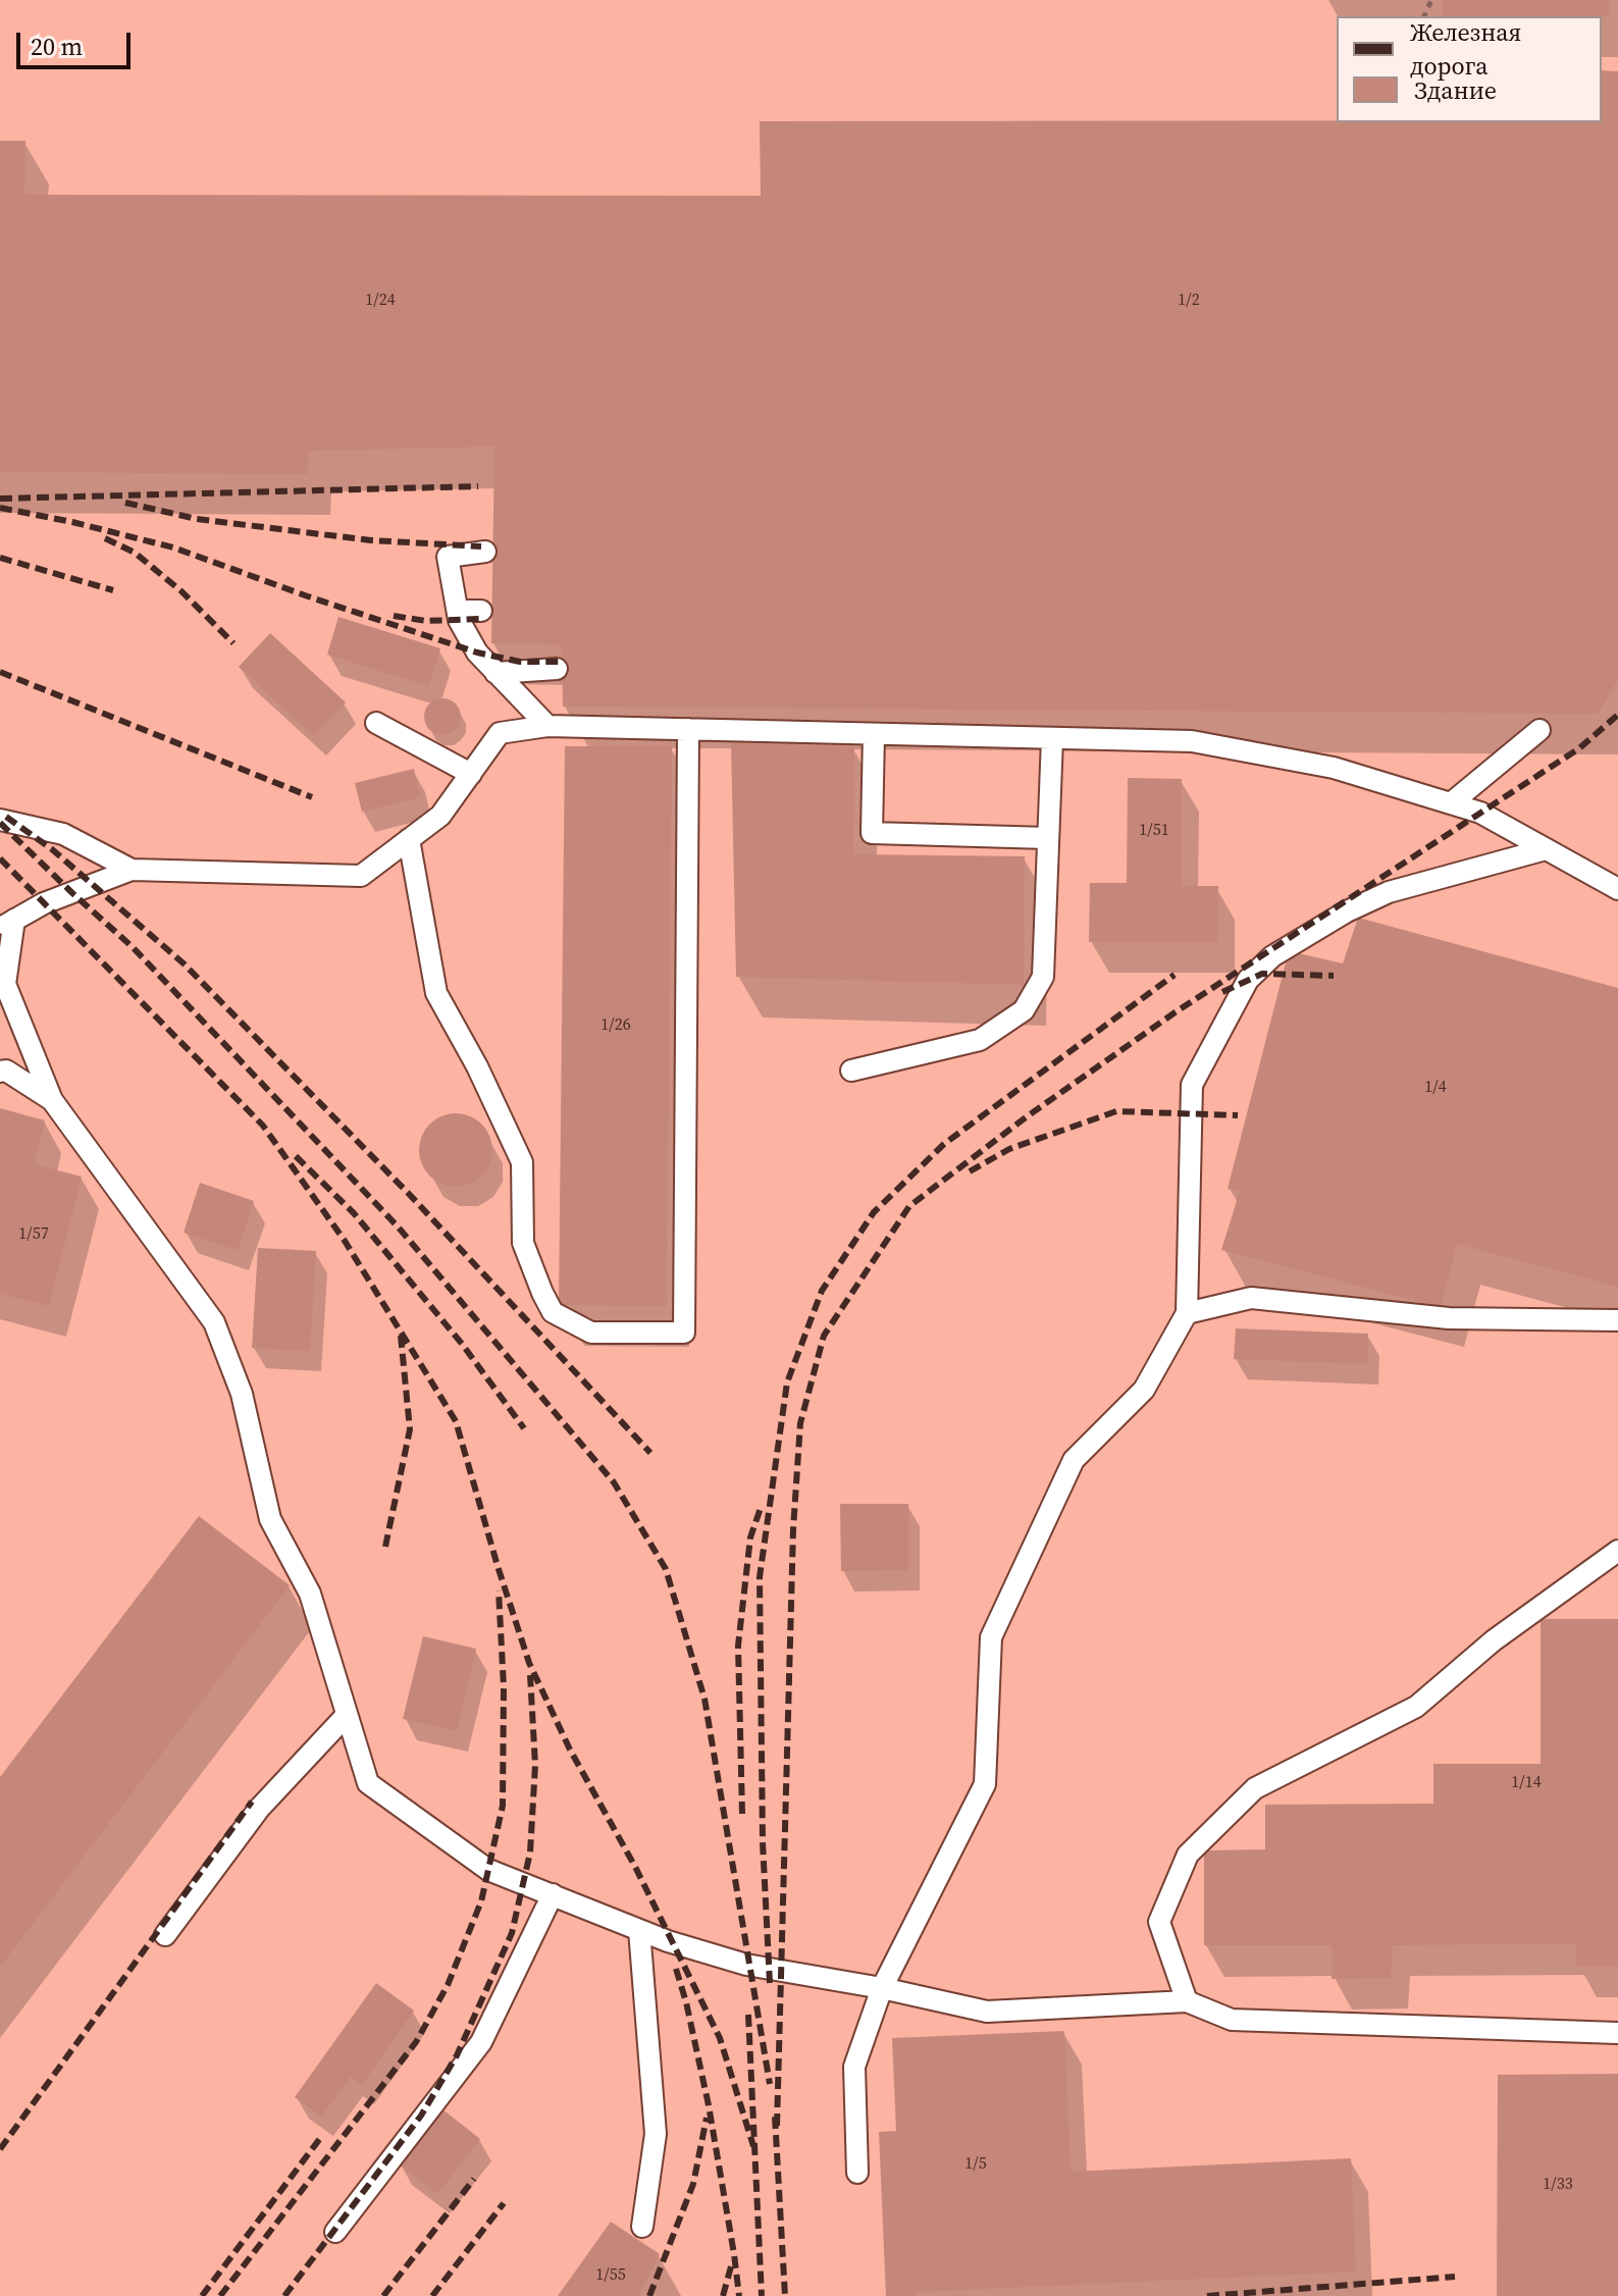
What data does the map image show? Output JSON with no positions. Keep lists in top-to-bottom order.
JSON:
{
  "house_numbers": [
    "1/24",
    "1/2",
    "1/51",
    "1/26",
    "1/4",
    "1/57",
    "1/14",
    "1/5",
    "1/33",
    "1/55"
  ],
  "legend": ["Железная дорога", "Здание"],
  "scale_bar": "20 m"
}
